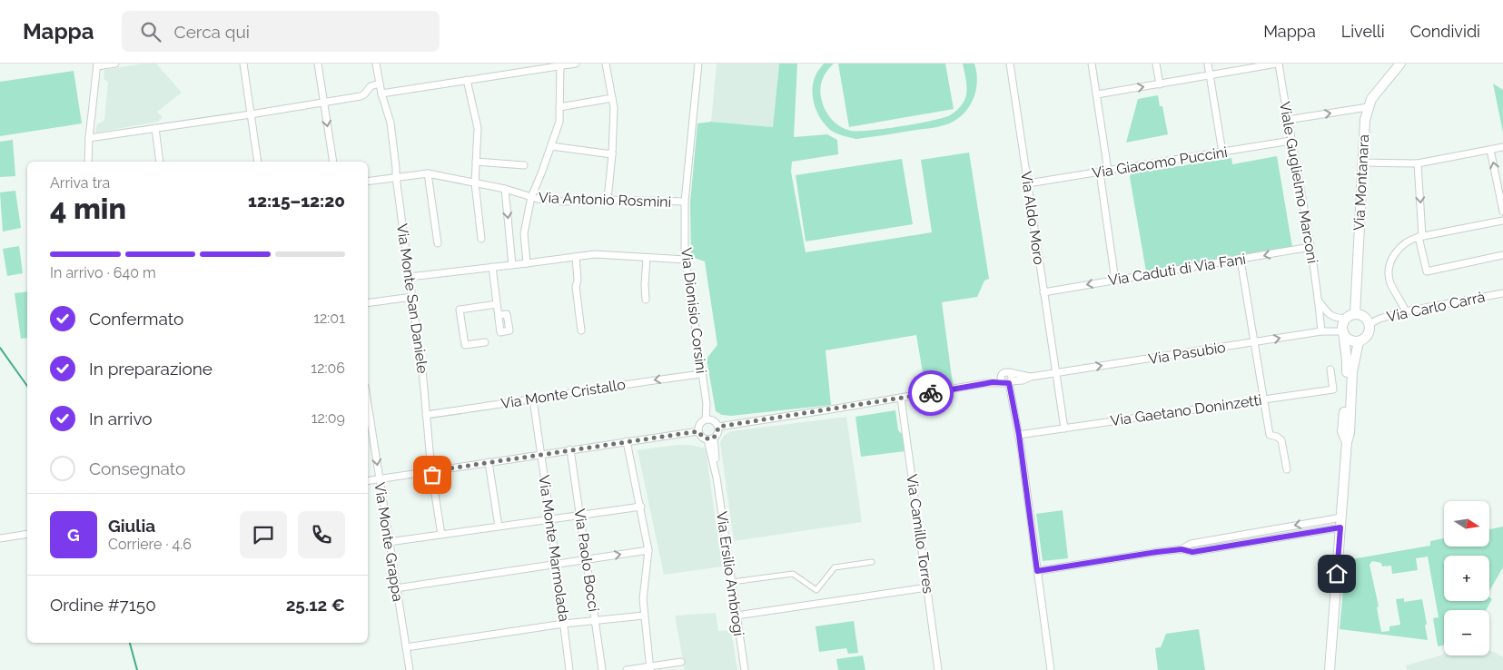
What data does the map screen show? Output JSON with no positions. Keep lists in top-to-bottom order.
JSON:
{
  "streets": {
    "main road": ["Via Montanara"],
    "street": [
      "Via Giacomo Puccini",
      "Viale Guglielmo Marconi",
      "Via Antonio Rosmini",
      "Via Aldo Moro",
      "Via Caduti di Via Fani",
      "Via Monte San Daniele",
      "Via Carlo Carrà",
      "Via Dionisio Corsini",
      "Via Pasubio",
      "Via Monte Cristallo",
      "Via Gaetano Doninzetti",
      "Via Camillo Torres",
      "Via Monte Grappa",
      "Via Monte Marmolada",
      "Via Paolo Bocci",
      "Via Ersilio Ambrogi"
    ]
  },
  "crossings": [
    ["Via Giacomo Puccini", "Viale Guglielmo Marconi"],
    ["Via Giacomo Puccini", "Via Aldo Moro"],
    ["Viale Guglielmo Marconi", "Via Caduti di Via Fani"],
    ["Viale Guglielmo Marconi", "Via Pasubio"],
    ["Via Montanara", "Via Carlo Carrà"],
    ["Via Montanara", "Via Pasubio"],
    ["Via Antonio Rosmini", "Via Monte San Daniele"],
    ["Via Antonio Rosmini", "Via Dionisio Corsini"],
    ["Via Aldo Moro", "Via Caduti di Via Fani"],
    ["Via Aldo Moro", "Via Pasubio"],
    ["Via Aldo Moro", "Via Gaetano Doninzetti"],
    ["Via Monte San Daniele", "Via Monte Cristallo"],
    ["Via Carlo Carrà", "Via Pasubio"],
    ["Via Dionisio Corsini", "Via Pasubio"],
    ["Via Dionisio Corsini", "Via Monte Cristallo"],
    ["Via Dionisio Corsini", "Via Ersilio Ambrogi"],
    ["Via Pasubio", "Via Camillo Torres"],
    ["Via Pasubio", "Via Ersilio Ambrogi"],
    ["Via Monte Cristallo", "Via Monte Marmolada"]
  ],
  "one_way": ["Via Caduti di Via Fani", "Via Pasubio", "Via Monte Cristallo"],
  "north": "right",
  "page": {
    "header": "Mappa",
    "search": "Cerca qui",
    "nav": ["Mappa", "Livelli", "Condividi"],
    "heading": ["4 min", "Arriva tra", "12:15–12:20"],
    "panel": [
      "Giulia",
      "Corriere · 4.6",
      "Ordine #7150",
      "25.12 €"
    ],
    "bar": "In arrivo · 640 m",
    "list": [
      ["Confermato", "12:01"],
      ["In preparazione", "12:06"],
      ["In arrivo", "12:09"],
      "Consegnato"
    ],
    "map_buttons": ["+", "−"],
    "round": "G"
  }
}
